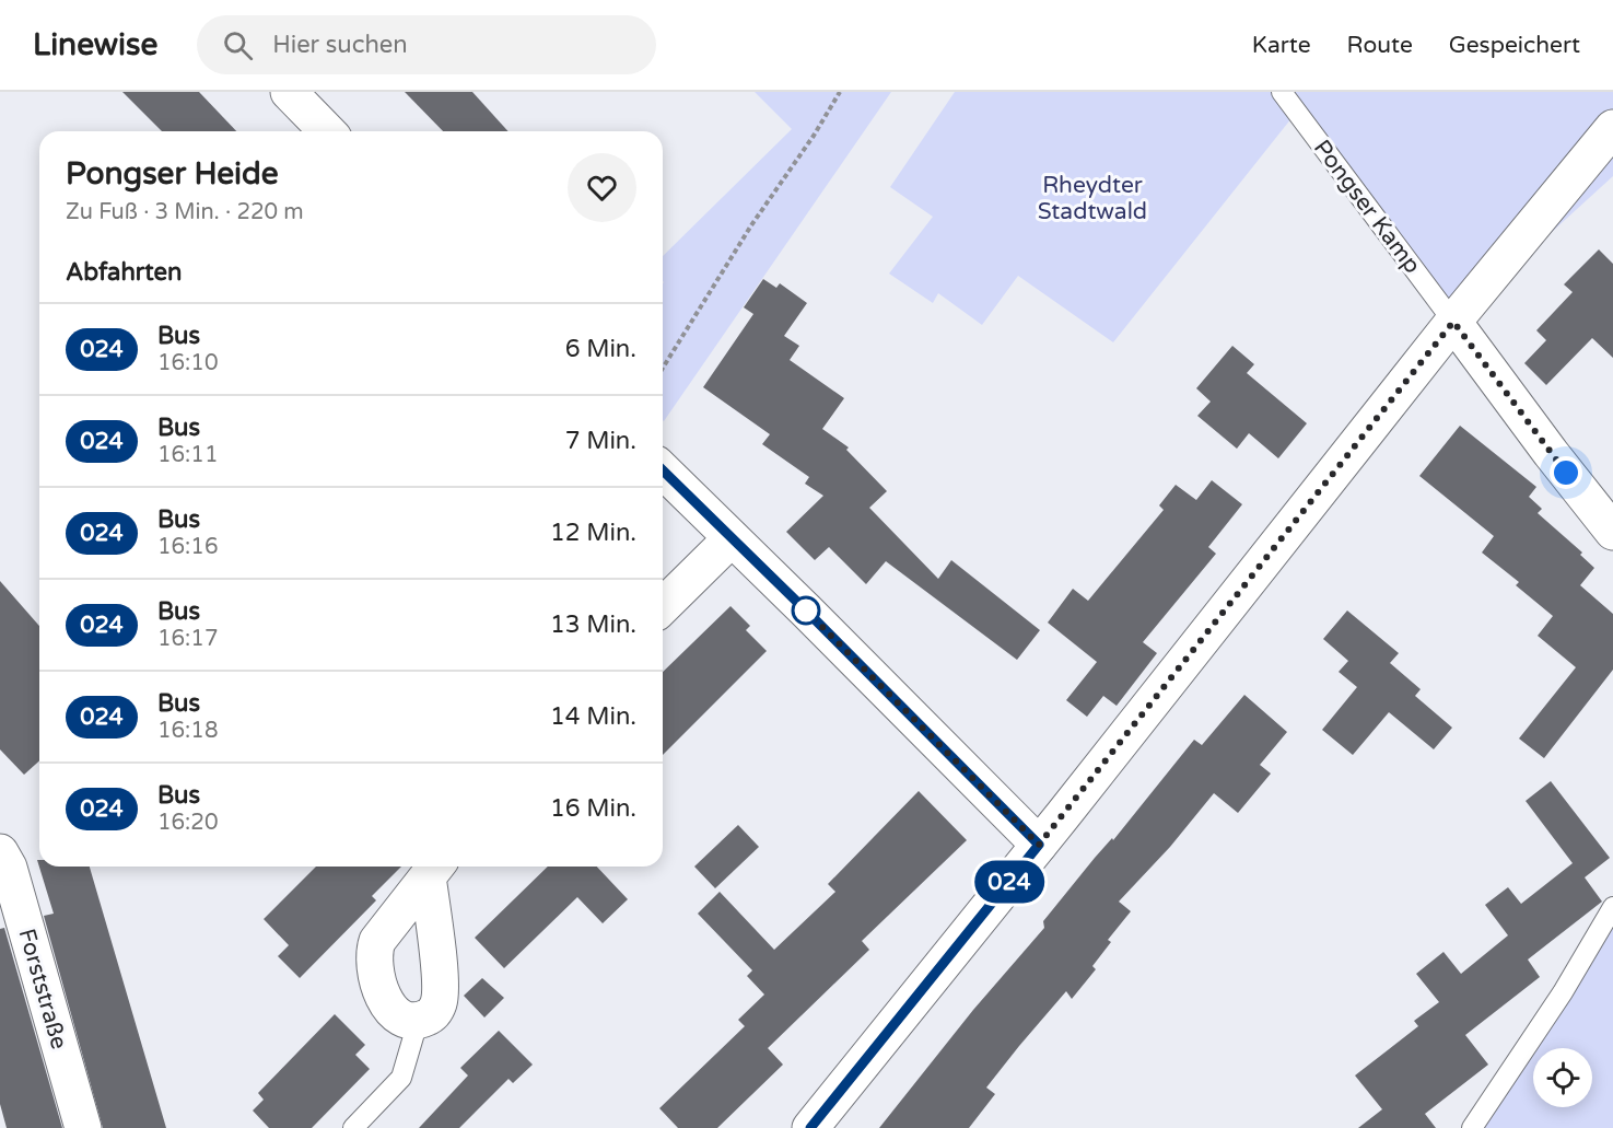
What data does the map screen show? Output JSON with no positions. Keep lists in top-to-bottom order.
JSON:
{
  "streets": {
    "street": ["Pongser Kamp", "Forststraße"]
  },
  "parks": ["Rheydter Stadtwald"],
  "lines": ["bus line 024"],
  "page": {
    "header": "Linewise",
    "search": "Hier suchen",
    "nav": ["Karte", "Route", "Gespeichert"],
    "on_map": "024",
    "heading": [
      ["Pongser Heide", "Zu Fuß · 3 Min. · 220 m"],
      "Abfahrten"
    ],
    "list": [
      {
        "mark": "024",
        "name": "Bus",
        "note": "16:10",
        "value": "6 Min."
      },
      {
        "mark": "024",
        "name": "Bus",
        "note": "16:11",
        "value": "7 Min."
      },
      {
        "mark": "024",
        "name": "Bus",
        "note": "16:16",
        "value": "12 Min."
      },
      {
        "mark": "024",
        "name": "Bus",
        "note": "16:17",
        "value": "13 Min."
      },
      {
        "mark": "024",
        "name": "Bus",
        "note": "16:18",
        "value": "14 Min."
      },
      {
        "mark": "024",
        "name": "Bus",
        "note": "16:20",
        "value": "16 Min."
      }
    ]
  }
}
